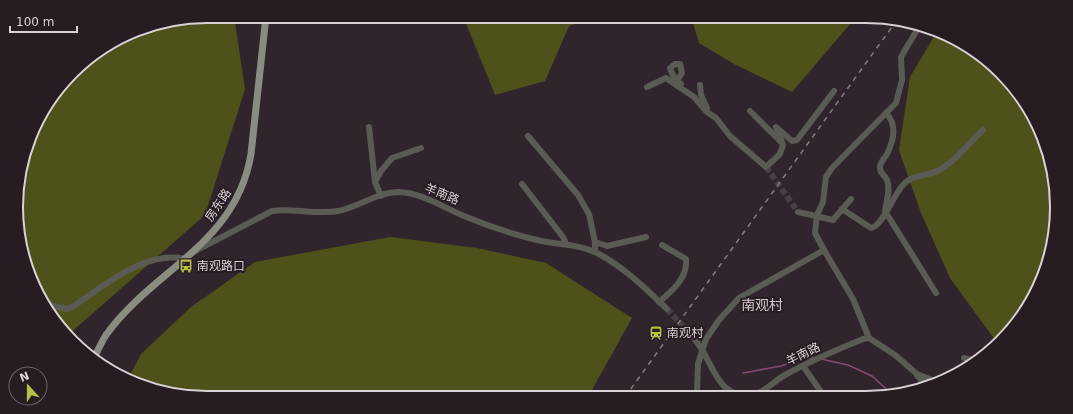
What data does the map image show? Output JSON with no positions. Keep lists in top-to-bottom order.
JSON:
{
  "streets": {
    "main road": ["房东路"],
    "street": ["羊南路"]
  },
  "crossings": [
    ["羊南路", "房东路"]
  ],
  "districts": ["南观村"],
  "places": {
    "bus stop": ["南观路口"],
    "station": ["南观村"]
  },
  "scale_bar": "100 m",
  "north": "top"
}
